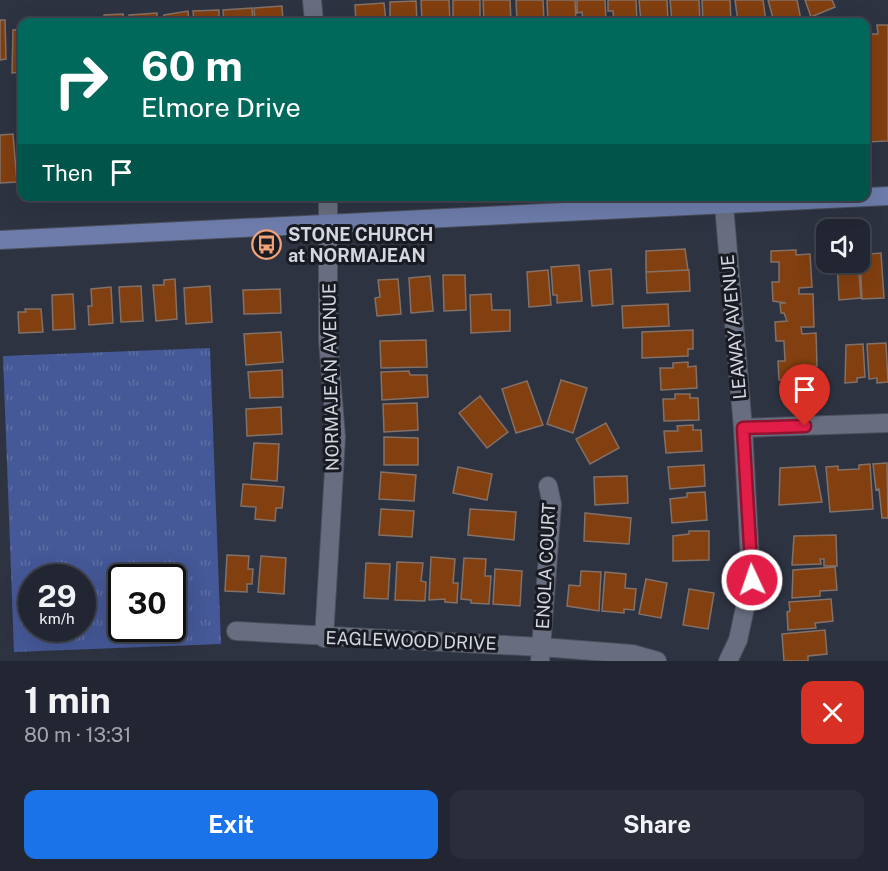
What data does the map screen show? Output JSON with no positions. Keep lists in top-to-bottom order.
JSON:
{
  "streets": {
    "street": [
      "LEAWAY AVENUE",
      "NORMAJEAN AVENUE",
      "ENOLA COURT",
      "EAGLEWOOD DRIVE"
    ]
  },
  "crossings": [
    ["NORMAJEAN AVENUE", "EAGLEWOOD DRIVE"],
    ["ENOLA COURT", "EAGLEWOOD DRIVE"]
  ],
  "places": {
    "bus stop": ["STONE CHURCH at NORMAJEAN"]
  },
  "page": {
    "turn": ["60 m", "Elmore Drive"],
    "then": "Then",
    "speed": "29 km/h",
    "limit": "30",
    "heading": ["1 min", "80 m · 13:31"],
    "buttons": ["Exit", "Share"]
  }
}
